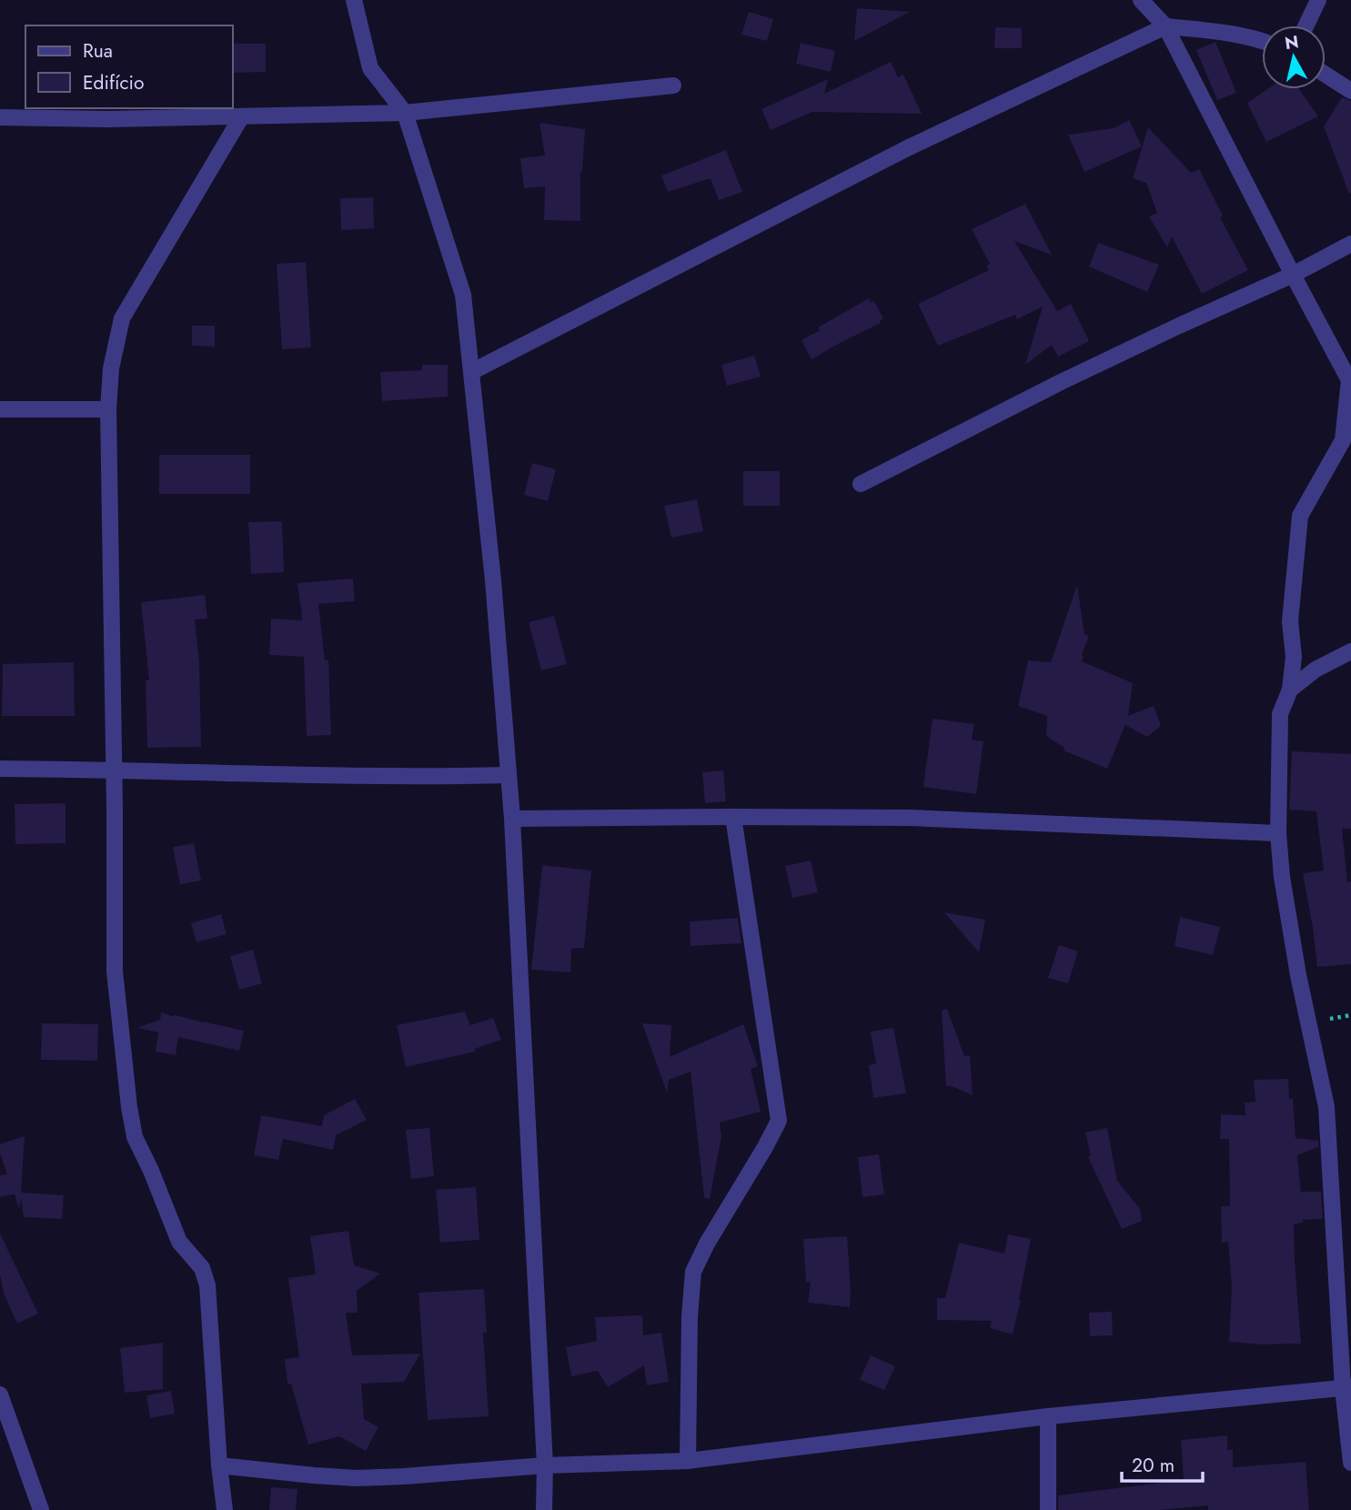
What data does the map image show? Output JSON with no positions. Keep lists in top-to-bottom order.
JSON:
{
  "legend": ["Rua", "Edifício"],
  "scale_bar": "20 m",
  "north": "top"
}
